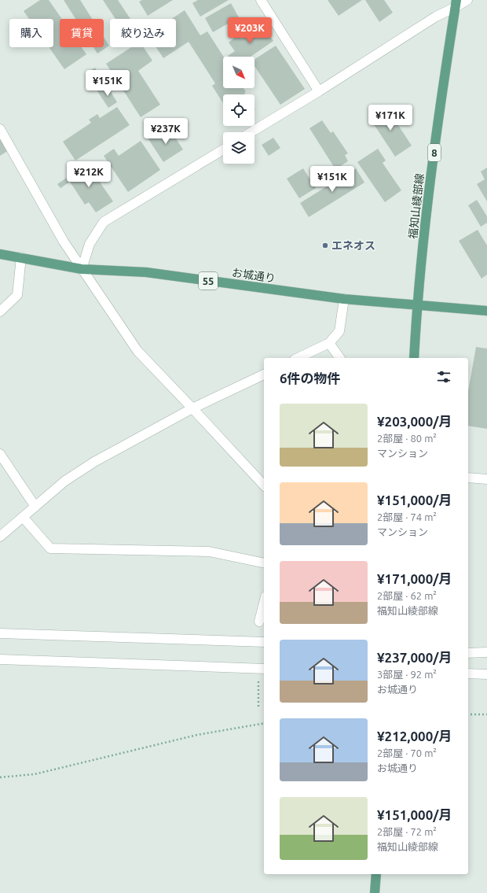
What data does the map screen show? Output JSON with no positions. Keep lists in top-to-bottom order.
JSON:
{
  "streets": {
    "main road": [
      "8",
      "福知山綾部線",
      "お城通り",
      "55"
    ]
  },
  "crossings": [
    ["福知山綾部線", "お城通り"]
  ],
  "places": ["エネオス"],
  "north": "bottom right",
  "page": {
    "price": [
      "¥203K",
      "¥151K",
      "¥171K",
      "¥237K",
      "¥212K",
      "¥151K"
    ],
    "chip": ["購入", "賃貸", "絞り込み"],
    "heading": "6件の物件",
    "list": [
      {
        "name": "¥203,000/月",
        "note": "2部屋 · 80 m² · マンション"
      },
      {
        "name": "¥151,000/月",
        "note": "2部屋 · 74 m² · マンション"
      },
      {
        "name": "¥171,000/月",
        "note": "2部屋 · 62 m² · 福知山綾部線"
      },
      {
        "name": "¥237,000/月",
        "note": "3部屋 · 92 m² · お城通り"
      },
      {
        "name": "¥212,000/月",
        "note": "2部屋 · 70 m² · お城通り"
      },
      {
        "name": "¥151,000/月",
        "note": "2部屋 · 72 m² · 福知山綾部線"
      }
    ]
  }
}
